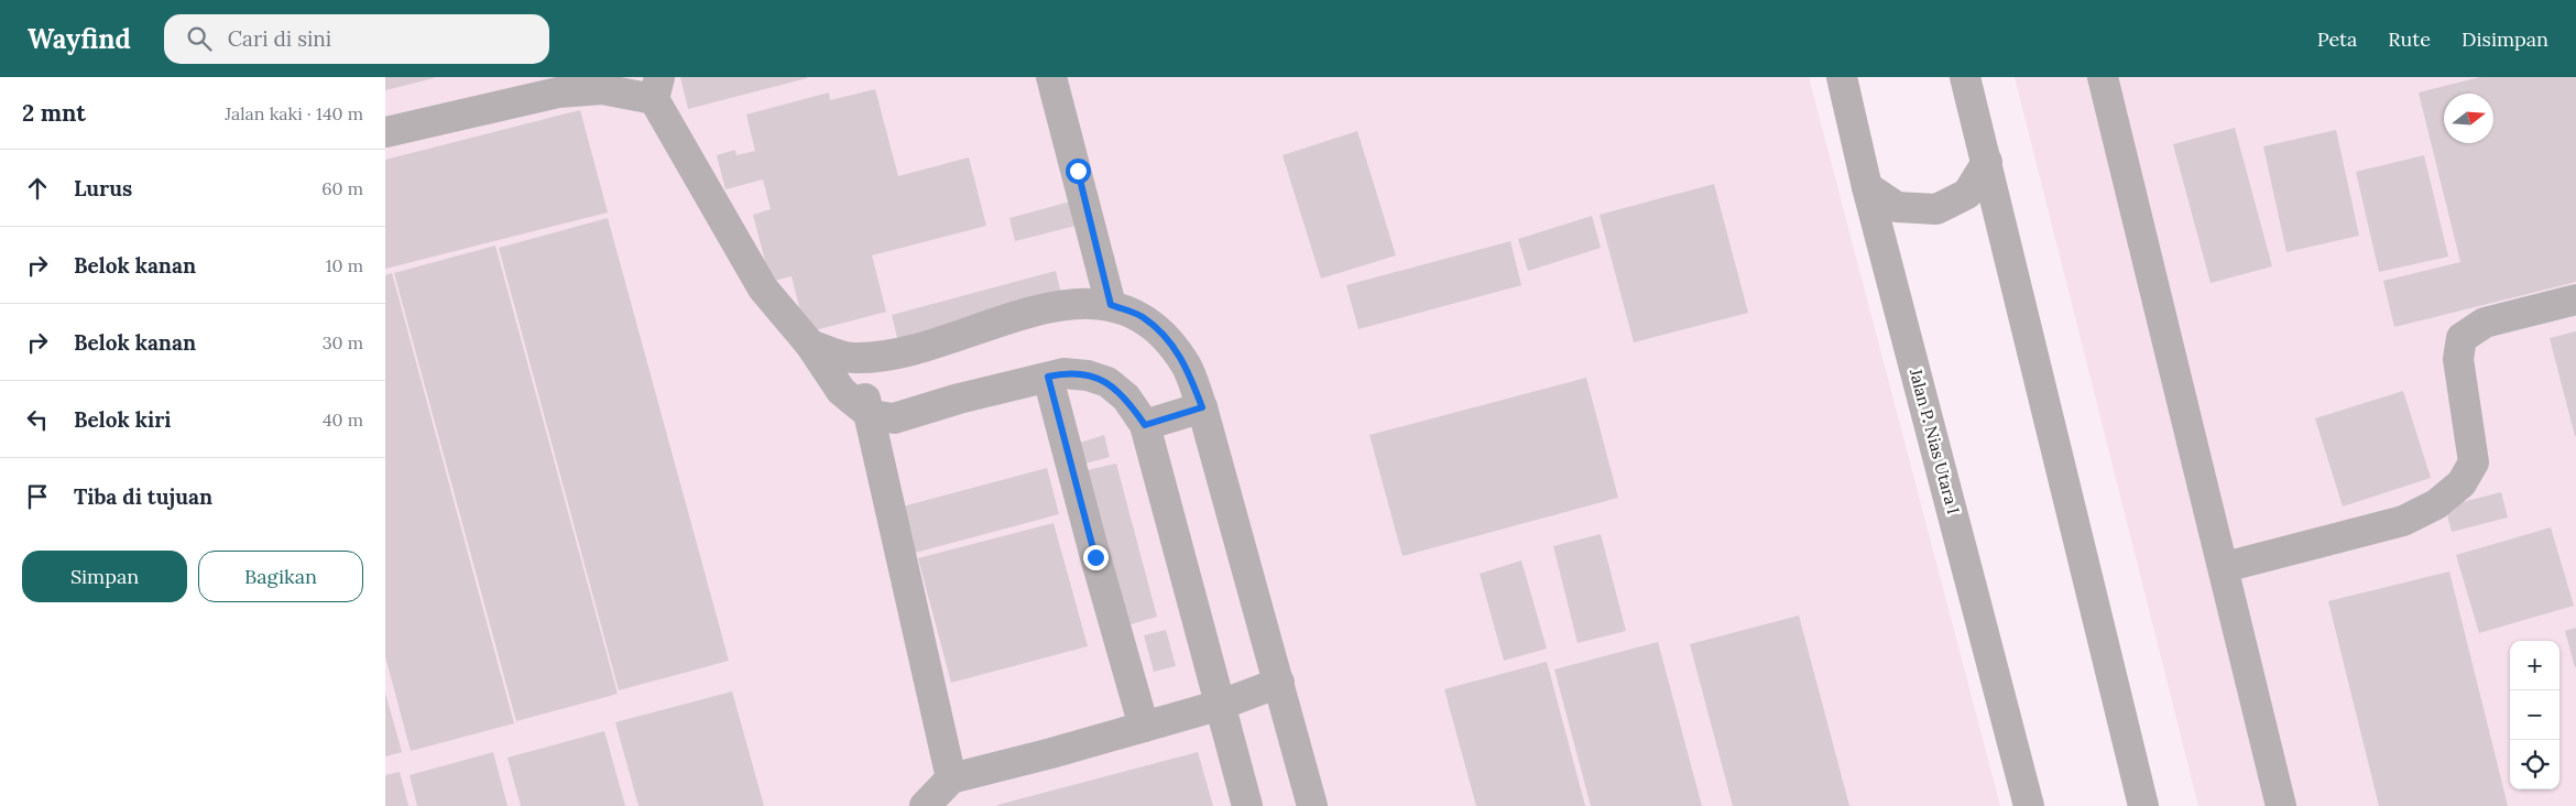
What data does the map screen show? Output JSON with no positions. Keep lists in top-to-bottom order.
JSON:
{
  "streets": {
    "street": ["Jalan P. Nias Utara I"]
  },
  "north": "right",
  "page": {
    "header": "Wayfind",
    "search": "Cari di sini",
    "nav": ["Peta", "Rute", "Disimpan"],
    "heading": ["2 mnt", "Jalan kaki · 140 m"],
    "list": [
      ["Lurus", "60 m"],
      ["Belok kanan", "10 m"],
      ["Belok kanan", "30 m"],
      ["Belok kiri", "40 m"],
      "Tiba di tujuan"
    ],
    "buttons": ["Simpan", "Bagikan"],
    "map_buttons": ["+", "−"]
  }
}
